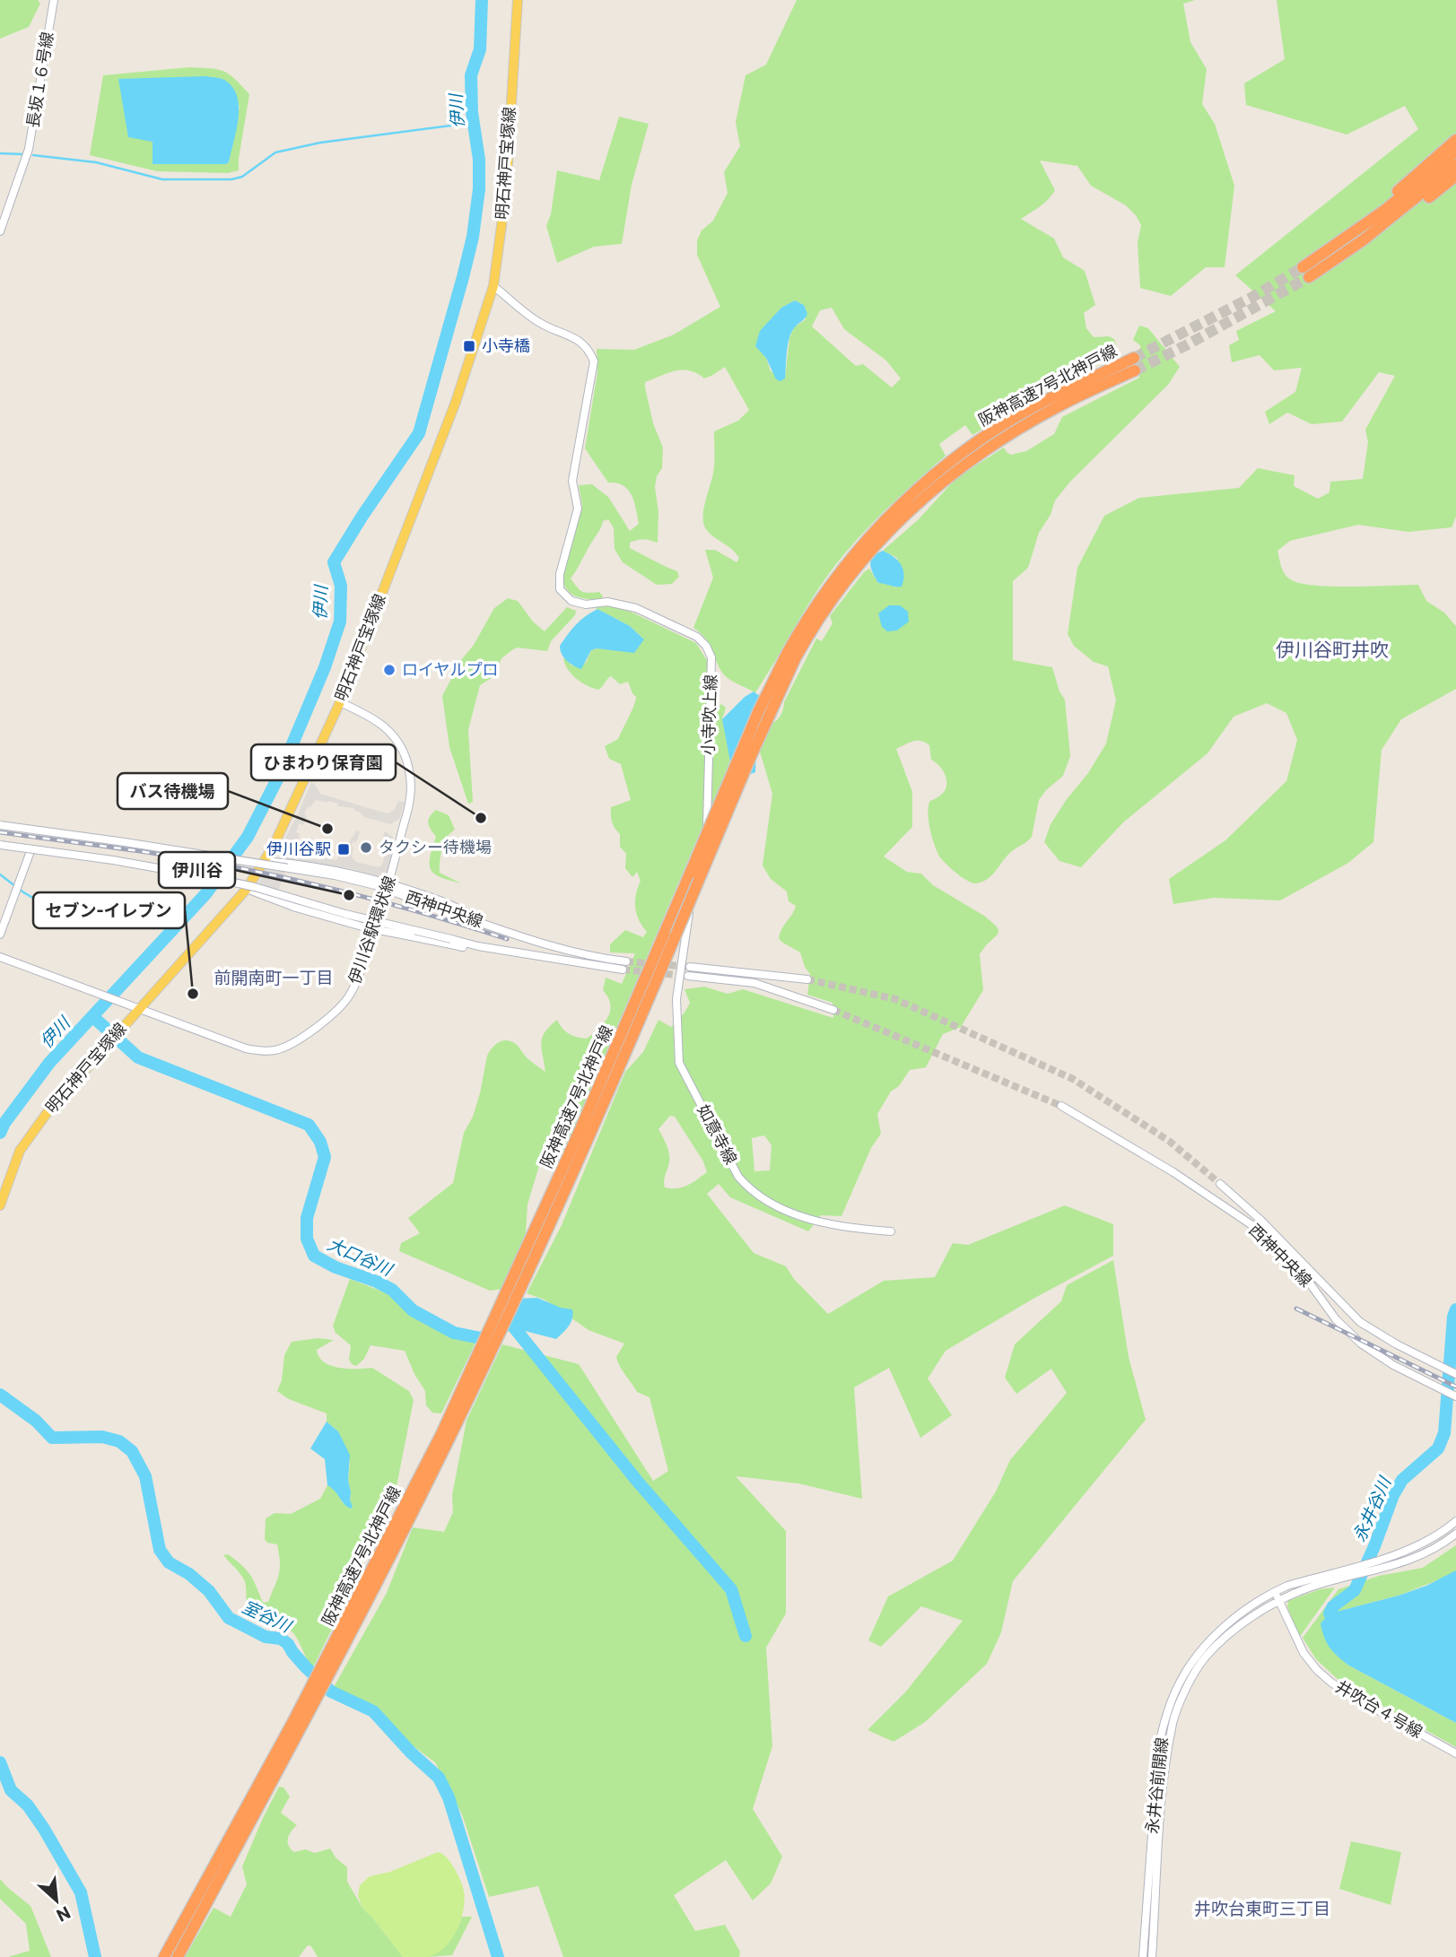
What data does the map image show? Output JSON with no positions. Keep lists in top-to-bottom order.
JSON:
{
  "streets": {
    "highway": ["阪神高速7号北神戸線"],
    "main road": ["明石神戸宝塚線"],
    "street": [
      "長坂１６号線",
      "小寺吹上線",
      "西神中央線",
      "伊川谷駅環状線",
      "如意寺線",
      "井吹台４号線",
      "永井谷前開線"
    ]
  },
  "crossings": [
    ["明石神戸宝塚線", "小寺吹上線"],
    ["明石神戸宝塚線", "伊川谷駅環状線"],
    ["阪神高速7号北神戸線", "小寺吹上線"],
    ["阪神高速7号北神戸線", "如意寺線"],
    ["小寺吹上線", "如意寺線"],
    ["井吹台４号線", "永井谷前開線"]
  ],
  "districts": ["伊川谷町井吹", "前開南町一丁目", "井吹台東町三丁目"],
  "water": [
    "伊川",
    "大口谷川",
    "永井谷川",
    "室谷川"
  ],
  "places": {
    "transit": ["小寺橋", "伊川谷駅"],
    "other": [
      "ロイヤルプロ",
      "ひまわり保育園",
      "バス待機場",
      "タクシー待機場",
      "伊川谷",
      "セブン-イレブン"
    ]
  },
  "north": "bottom right"
}
